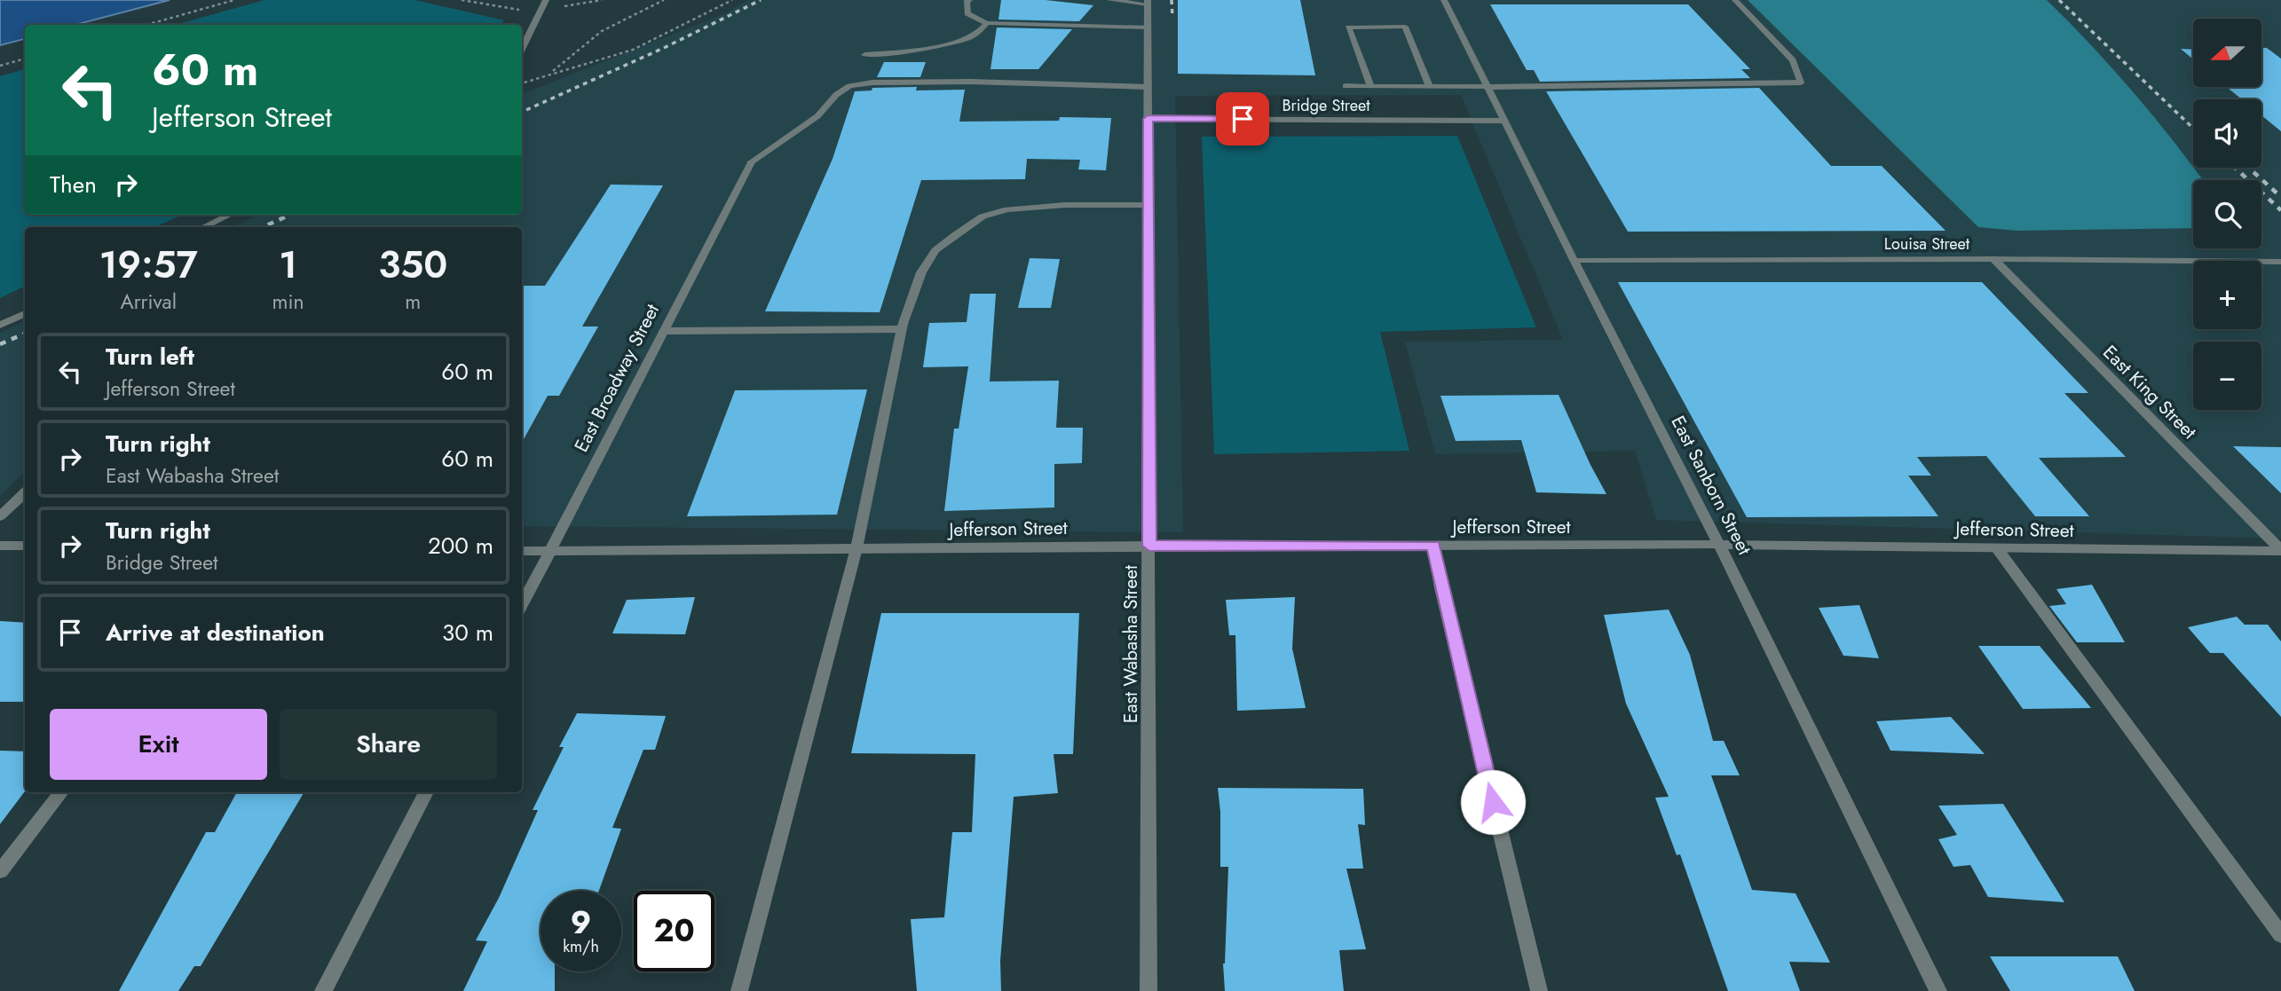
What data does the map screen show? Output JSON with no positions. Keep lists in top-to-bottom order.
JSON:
{
  "streets": {
    "street": [
      "Bridge Street",
      "Louisa Street",
      "East Broadway Street",
      "East King Street",
      "East Sanborn Street",
      "Jefferson Street",
      "East Wabasha Street"
    ]
  },
  "crossings": [
    ["Bridge Street", "East Sanborn Street"],
    ["Bridge Street", "East Wabasha Street"],
    ["Louisa Street", "East King Street"],
    ["Louisa Street", "East Sanborn Street"],
    ["East Broadway Street", "Jefferson Street"],
    ["East Broadway Street", "East Wabasha Street"],
    ["East King Street", "Jefferson Street"],
    ["East Sanborn Street", "Jefferson Street"],
    ["Jefferson Street", "East Wabasha Street"]
  ],
  "north": "left",
  "page": {
    "map_buttons": ["+", "−"],
    "turn": ["60 m", "Jefferson Street"],
    "then": "Then",
    "eta": [
      "19:57",
      "Arrival",
      "1",
      "min",
      "350",
      "m"
    ],
    "list": [
      {
        "name": "Turn left",
        "note": "Jefferson Street",
        "value": "60 m"
      },
      {
        "name": "Turn right",
        "note": "East Wabasha Street",
        "value": "60 m"
      },
      {
        "name": "Turn right",
        "note": "Bridge Street",
        "value": "200 m"
      },
      {
        "name": "Arrive at destination",
        "value": "30 m"
      }
    ],
    "buttons": ["Exit", "Share"],
    "speed": "9 km/h",
    "limit": "20"
  }
}
